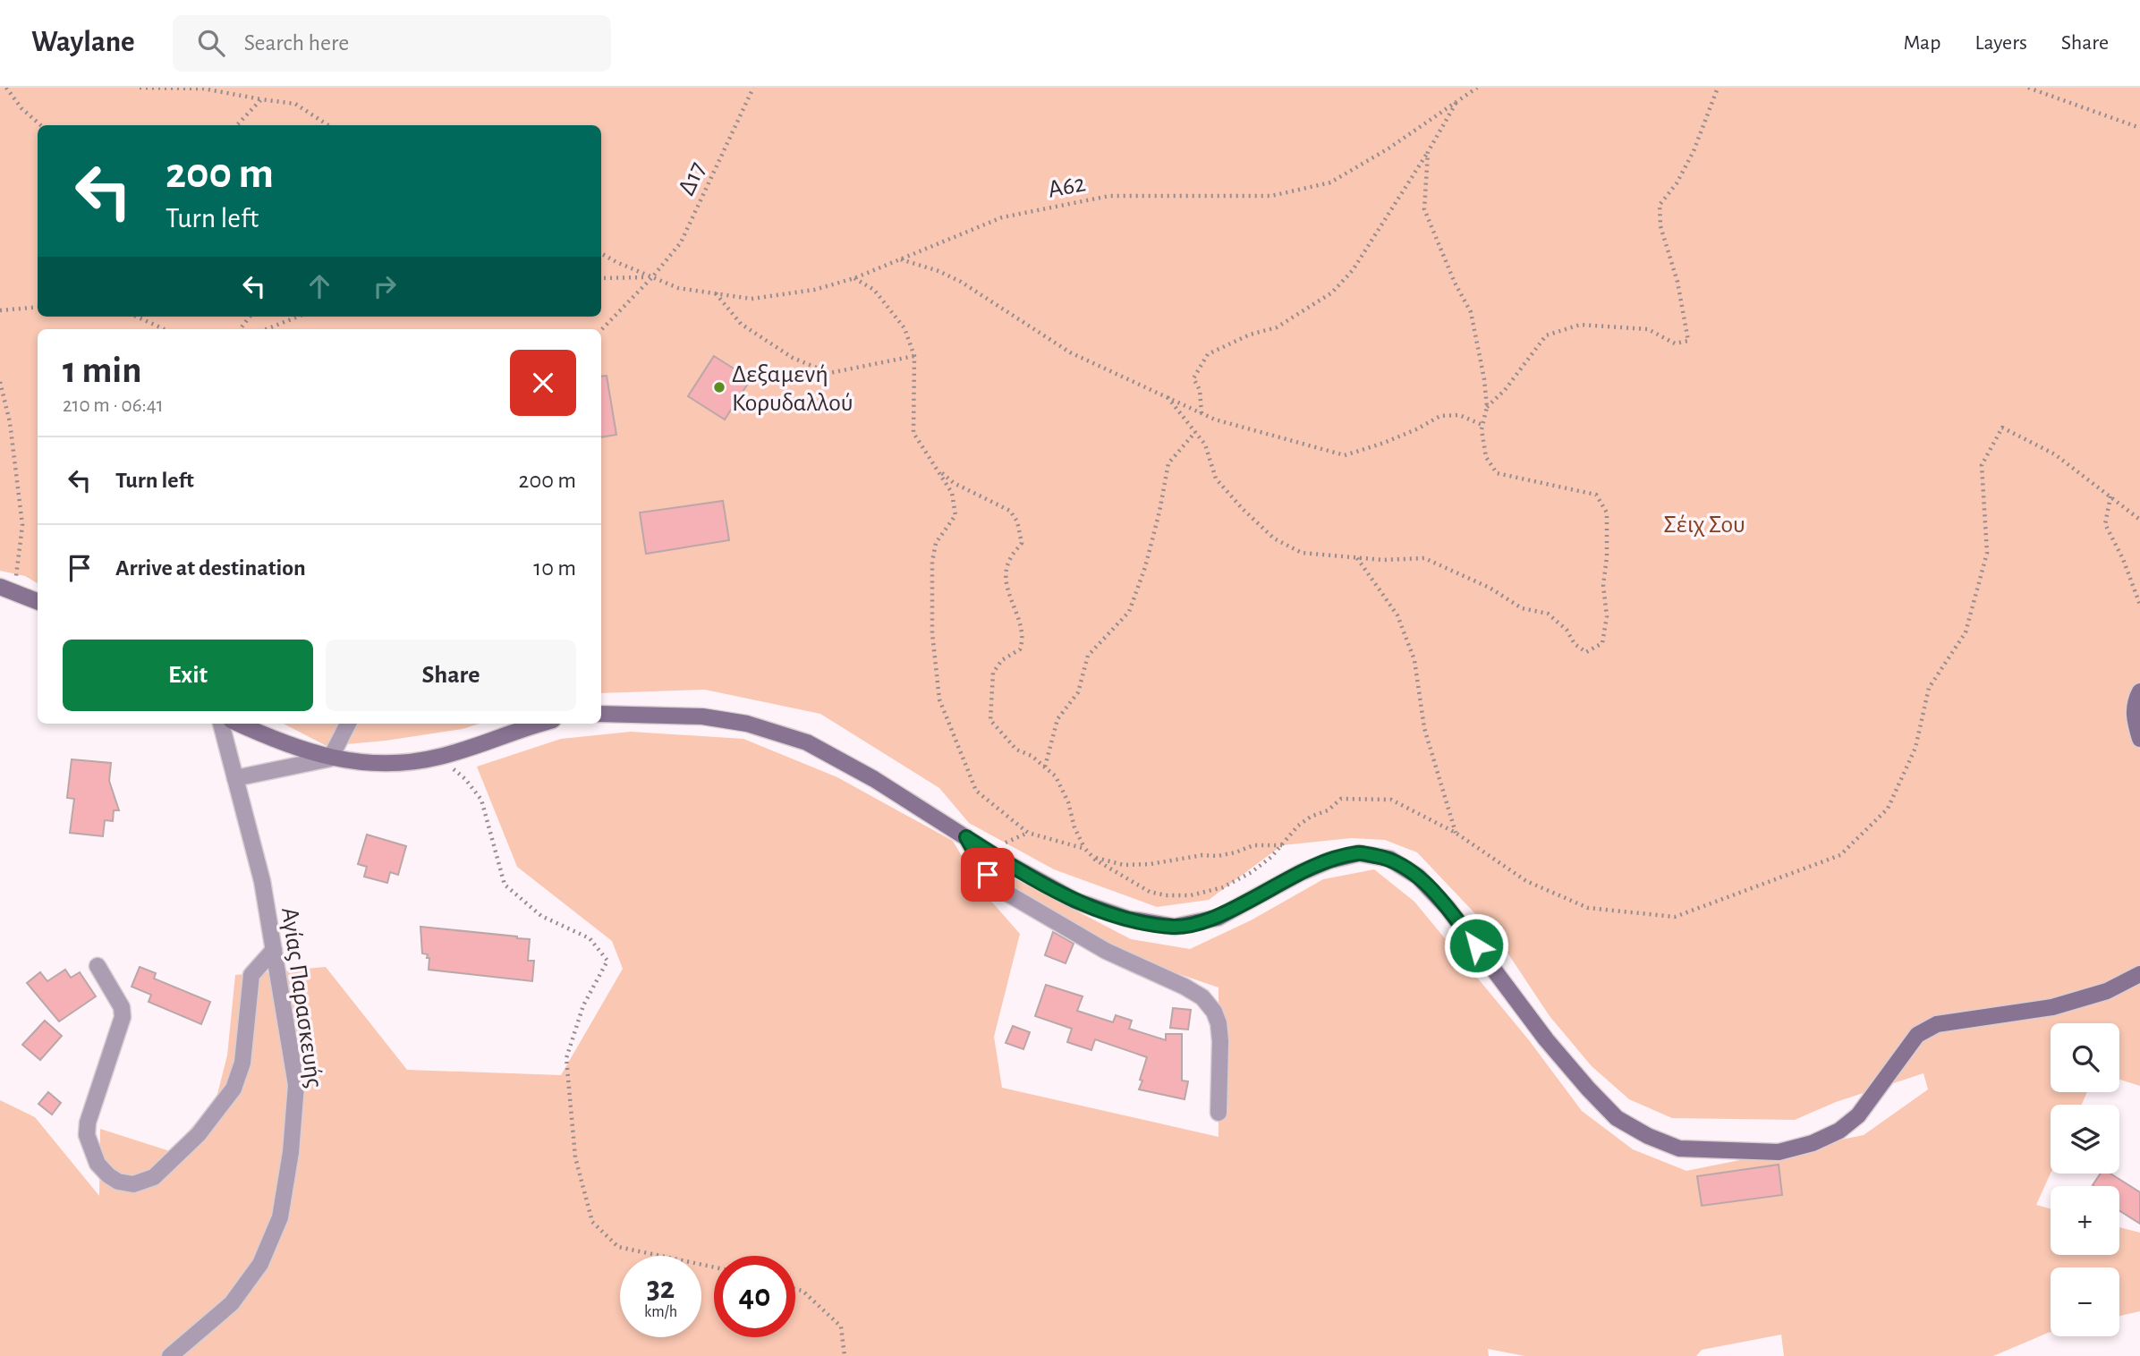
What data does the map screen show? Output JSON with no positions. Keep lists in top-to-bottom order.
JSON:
{
  "streets": {
    "street": ["Αγίας Παρασκευής"],
    "path": ["Δ17", "Α62"]
  },
  "crossings": [
    ["Δ17", "Α62"]
  ],
  "parks": ["Σέιχ Σου"],
  "places": ["Δεξαμενή Κορυδαλλού"],
  "page": {
    "header": "Waylane",
    "search": "Search here",
    "nav": ["Map", "Layers", "Share"],
    "turn": ["200 m", "Turn left"],
    "heading": ["1 min", "210 m · 06:41"],
    "list": [
      {
        "name": "Turn left",
        "value": "200 m"
      },
      {
        "name": "Arrive at destination",
        "value": "10 m"
      }
    ],
    "buttons": ["Exit", "Share"],
    "map_buttons": ["+", "−"],
    "speed": "32 km/h",
    "limit": "40"
  }
}
